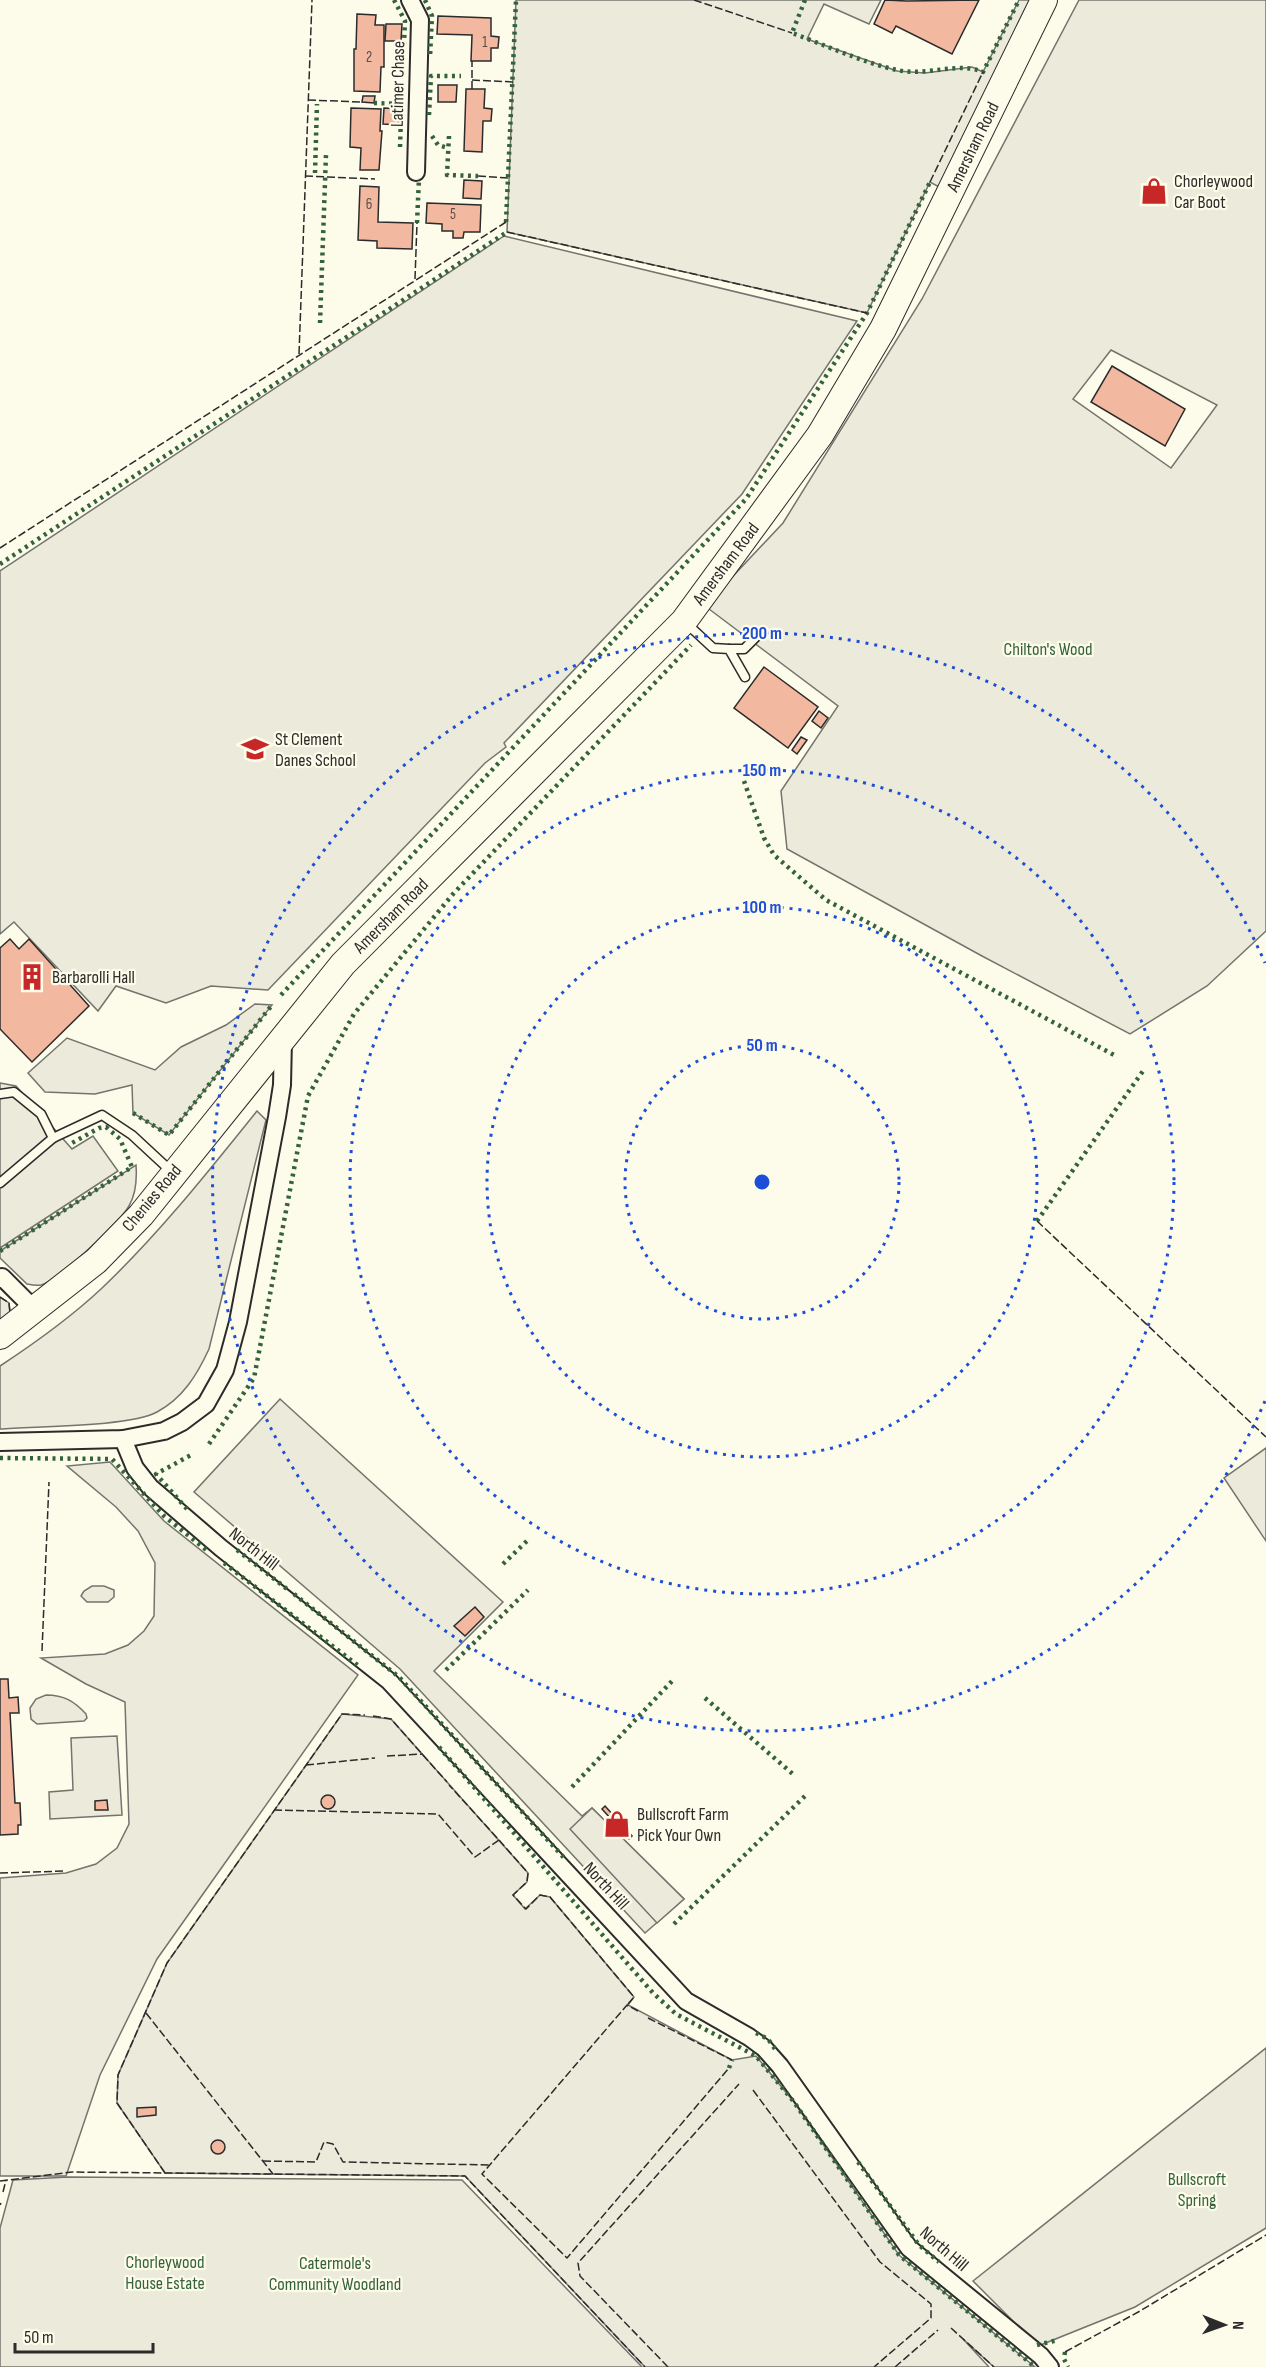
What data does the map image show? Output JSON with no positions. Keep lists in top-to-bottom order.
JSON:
{
  "streets": {
    "main road": ["Amersham Road", "Chenies Road"],
    "street": ["Latimer Chase", "North Hill"]
  },
  "crossings": [
    ["Amersham Road", "Chenies Road"]
  ],
  "parks": [
    "Chilton's Wood",
    "Bullscroft Spring",
    "Chorleywood House Estate",
    "Catermole's Community Woodland"
  ],
  "places": {
    "shop": ["Chorleywood Car Boot", "Bullscroft Farm Pick Your Own"],
    "school or university": ["St Clement Danes School"],
    "building": ["Barbarolli Hall"]
  },
  "house_numbers": [
    "1",
    "2",
    "6",
    "5"
  ],
  "scale_bar": "50 m",
  "north": "right",
  "rings": [
    "200 m",
    "150 m",
    "100 m",
    "50 m"
  ]
}
